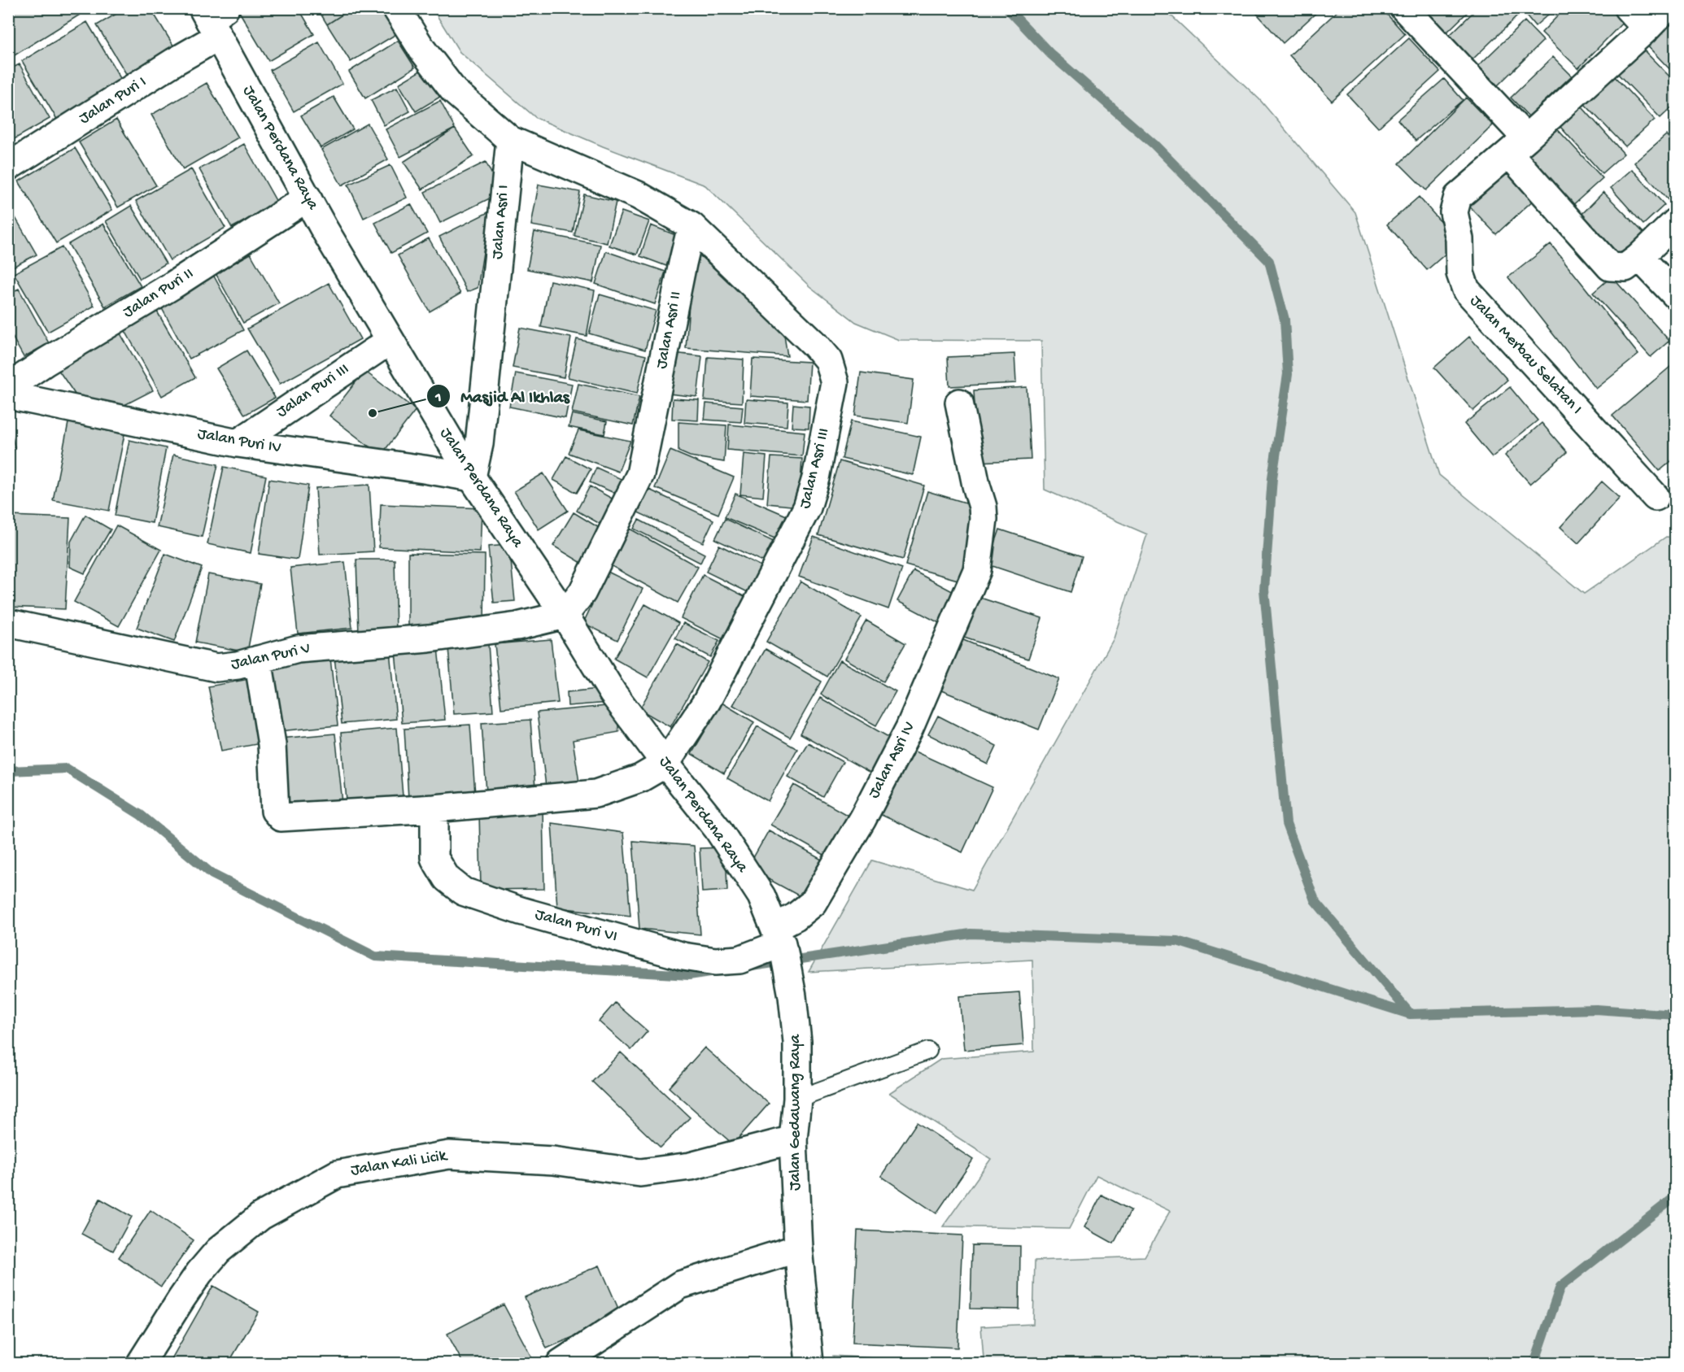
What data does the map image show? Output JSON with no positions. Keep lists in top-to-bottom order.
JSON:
{
  "streets": {
    "street": [
      "Jalan Puri I",
      "Jalan Perdana Raya",
      "Jalan Asri I",
      "Jalan Puri II",
      "Jalan Asri II",
      "Jalan Merbau Selatan I",
      "Jalan Puri III",
      "Jalan Puri IV",
      "Jalan Asri III",
      "Jalan Puri V",
      "Jalan Asri IV",
      "Jalan Puri VI",
      "Jalan Gedawang Raya",
      "Jalan Kali Licik"
    ]
  },
  "crossings": [
    ["Jalan Puri I", "Jalan Perdana Raya"],
    ["Jalan Perdana Raya", "Jalan Asri I"],
    ["Jalan Perdana Raya", "Jalan Puri II"],
    ["Jalan Perdana Raya", "Jalan Asri II"],
    ["Jalan Perdana Raya", "Jalan Puri III"],
    ["Jalan Perdana Raya", "Jalan Puri IV"],
    ["Jalan Perdana Raya", "Jalan Asri III"],
    ["Jalan Perdana Raya", "Jalan Puri V"],
    ["Jalan Perdana Raya", "Jalan Gedawang Raya"],
    ["Jalan Asri I", "Jalan Puri IV"],
    ["Jalan Asri II", "Jalan Asri III"],
    ["Jalan Asri II", "Jalan Puri V"],
    ["Jalan Puri III", "Jalan Puri IV"],
    ["Jalan Asri IV", "Jalan Puri VI"],
    ["Jalan Asri IV", "Jalan Gedawang Raya"],
    ["Jalan Puri VI", "Jalan Gedawang Raya"],
    ["Jalan Gedawang Raya", "Jalan Kali Licik"]
  ],
  "places": ["Masjid Al Ikhlas"]
}
